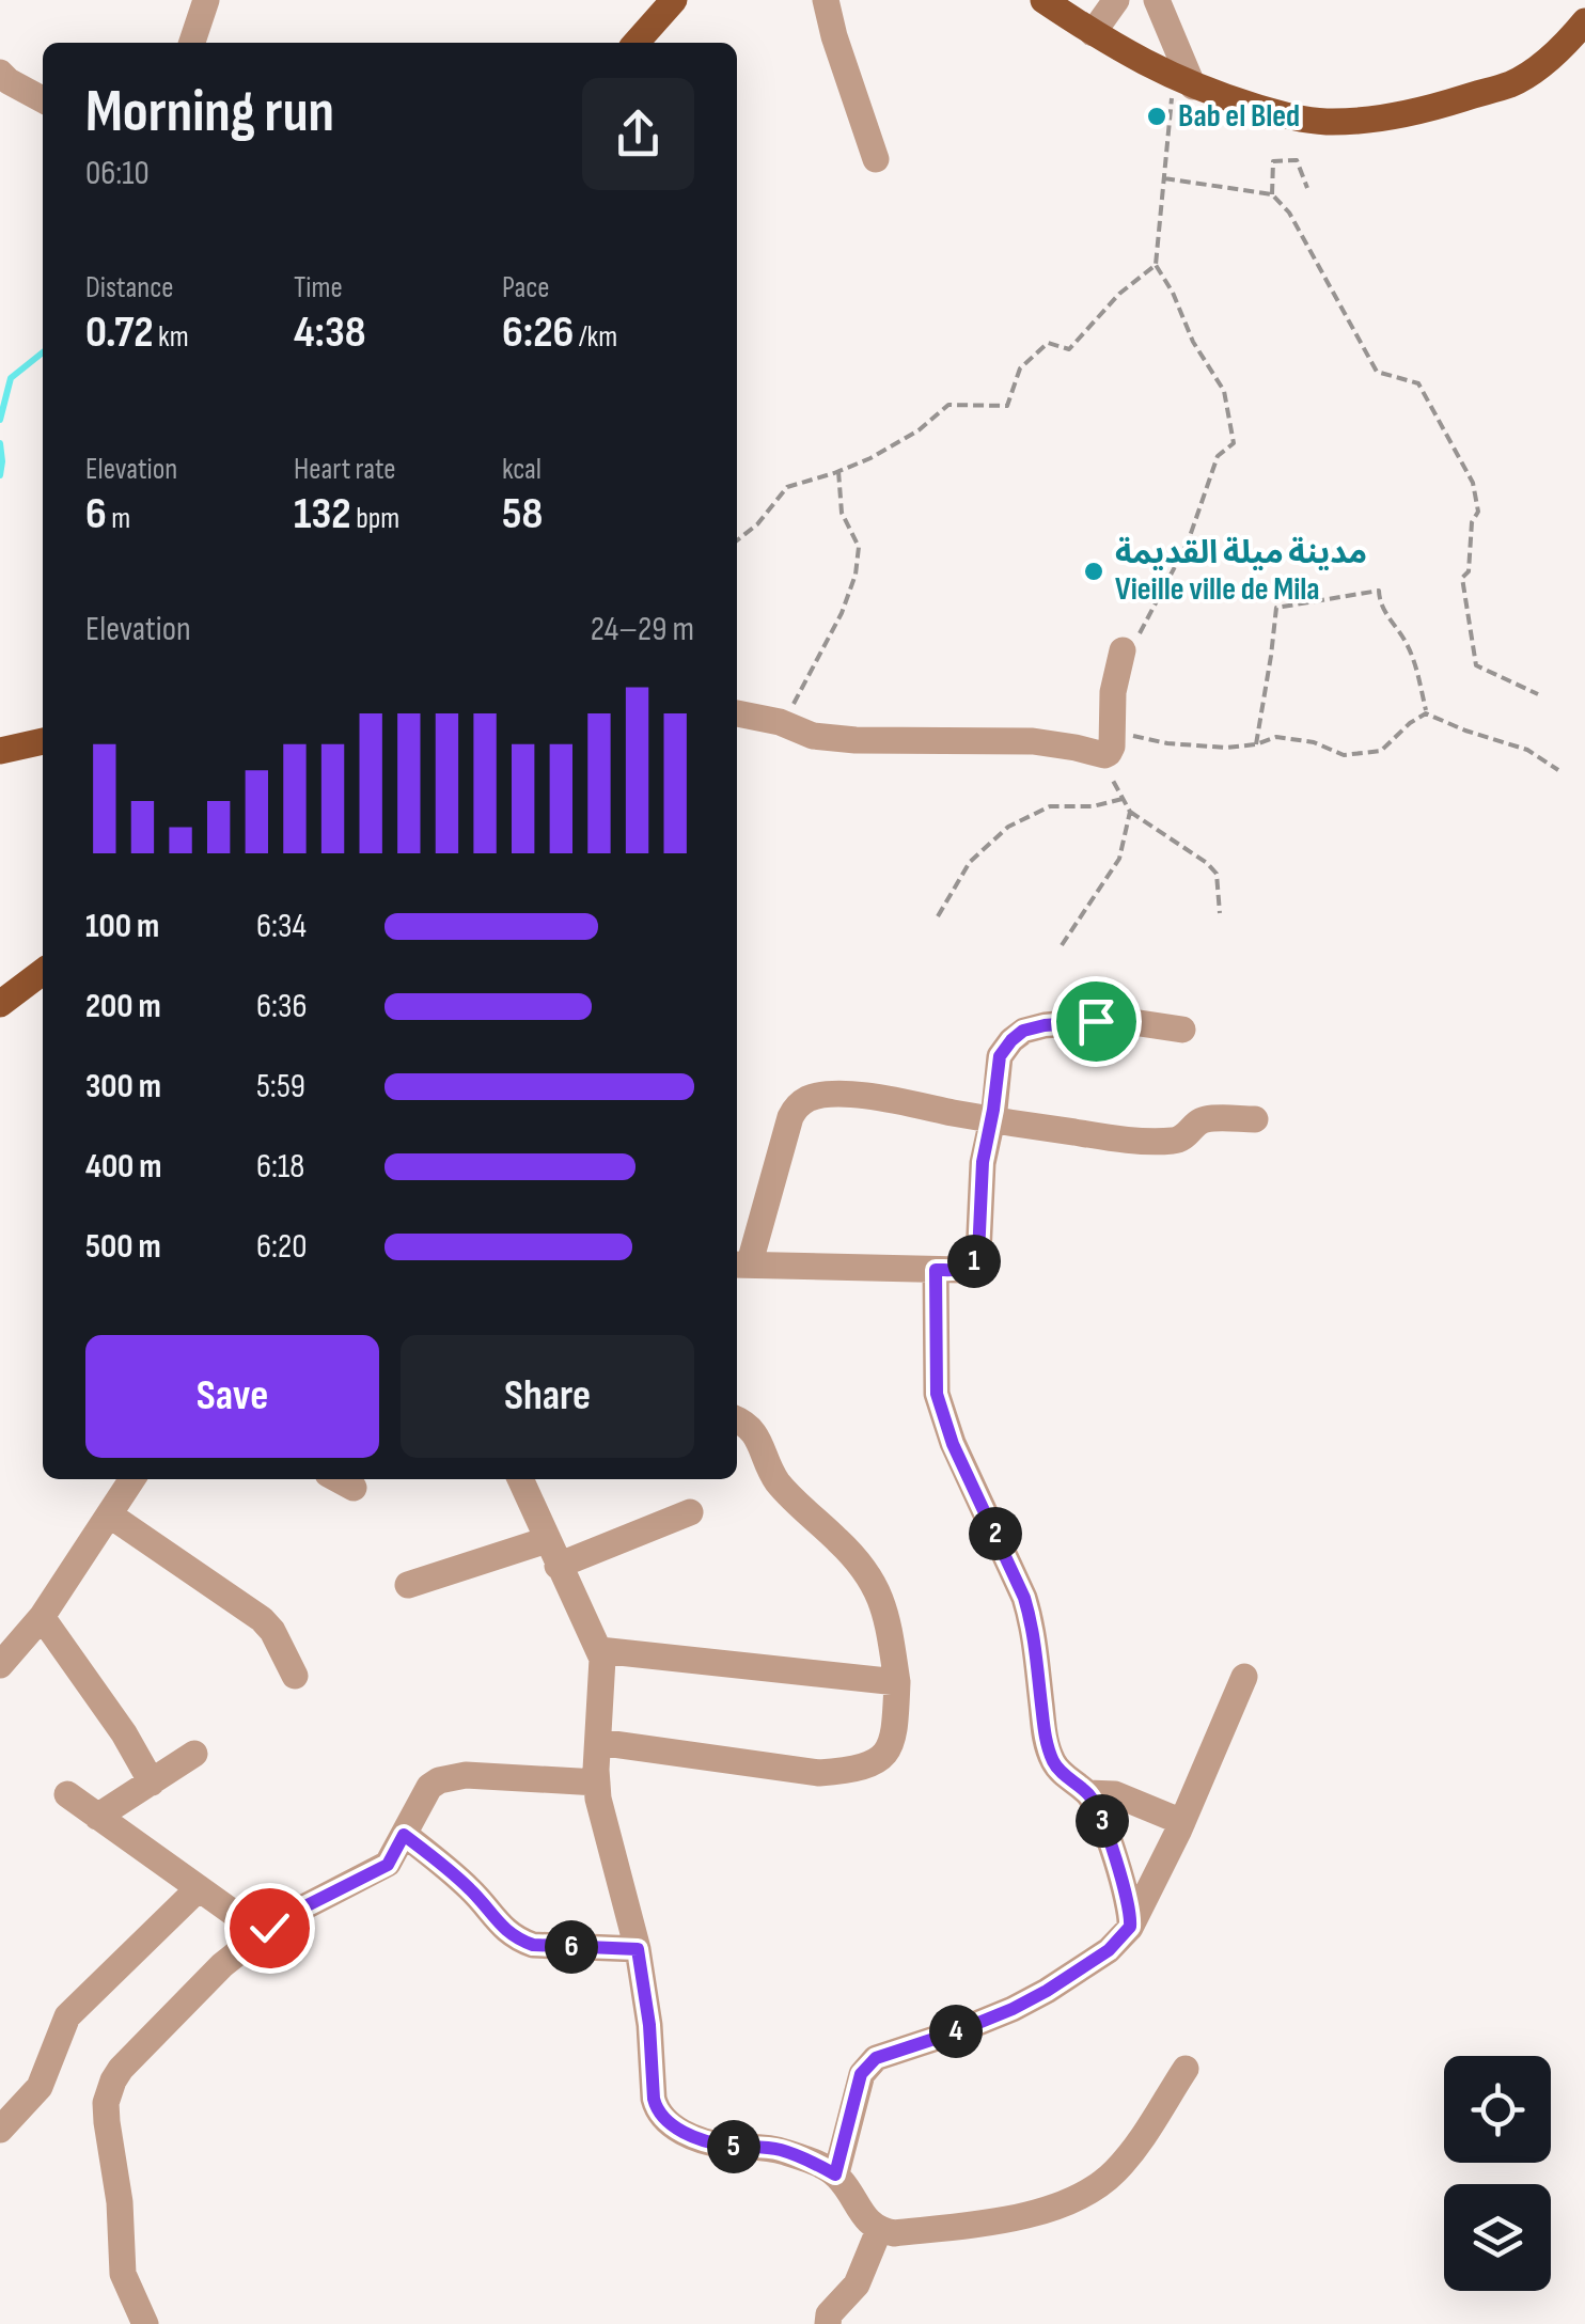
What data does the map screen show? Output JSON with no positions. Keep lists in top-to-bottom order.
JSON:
{
  "places": ["Bab el Bled", "مدينة ميلة القديمة Vieille ville de Mila"],
  "page": {
    "heading": ["Morning run", "06:10"],
    "stats": [
      ["Distance", "0.72 km"],
      ["Time", "4:38"],
      ["Pace", "6:26 /km"],
      ["Elevation", "6 m"],
      ["Heart rate", "132 bpm"],
      ["kcal", "58"]
    ],
    "chart": ["Elevation", "24–29 m"],
    "list": [
      {
        "name": "100 m",
        "note": "6:34"
      },
      {
        "name": "200 m",
        "note": "6:36"
      },
      {
        "name": "300 m",
        "note": "5:59"
      },
      {
        "name": "400 m",
        "note": "6:18"
      },
      {
        "name": "500 m",
        "note": "6:20"
      }
    ],
    "pins": [
      "1",
      "2",
      "3",
      "6",
      "4",
      "5"
    ],
    "buttons": ["Save", "Share"]
  }
}
